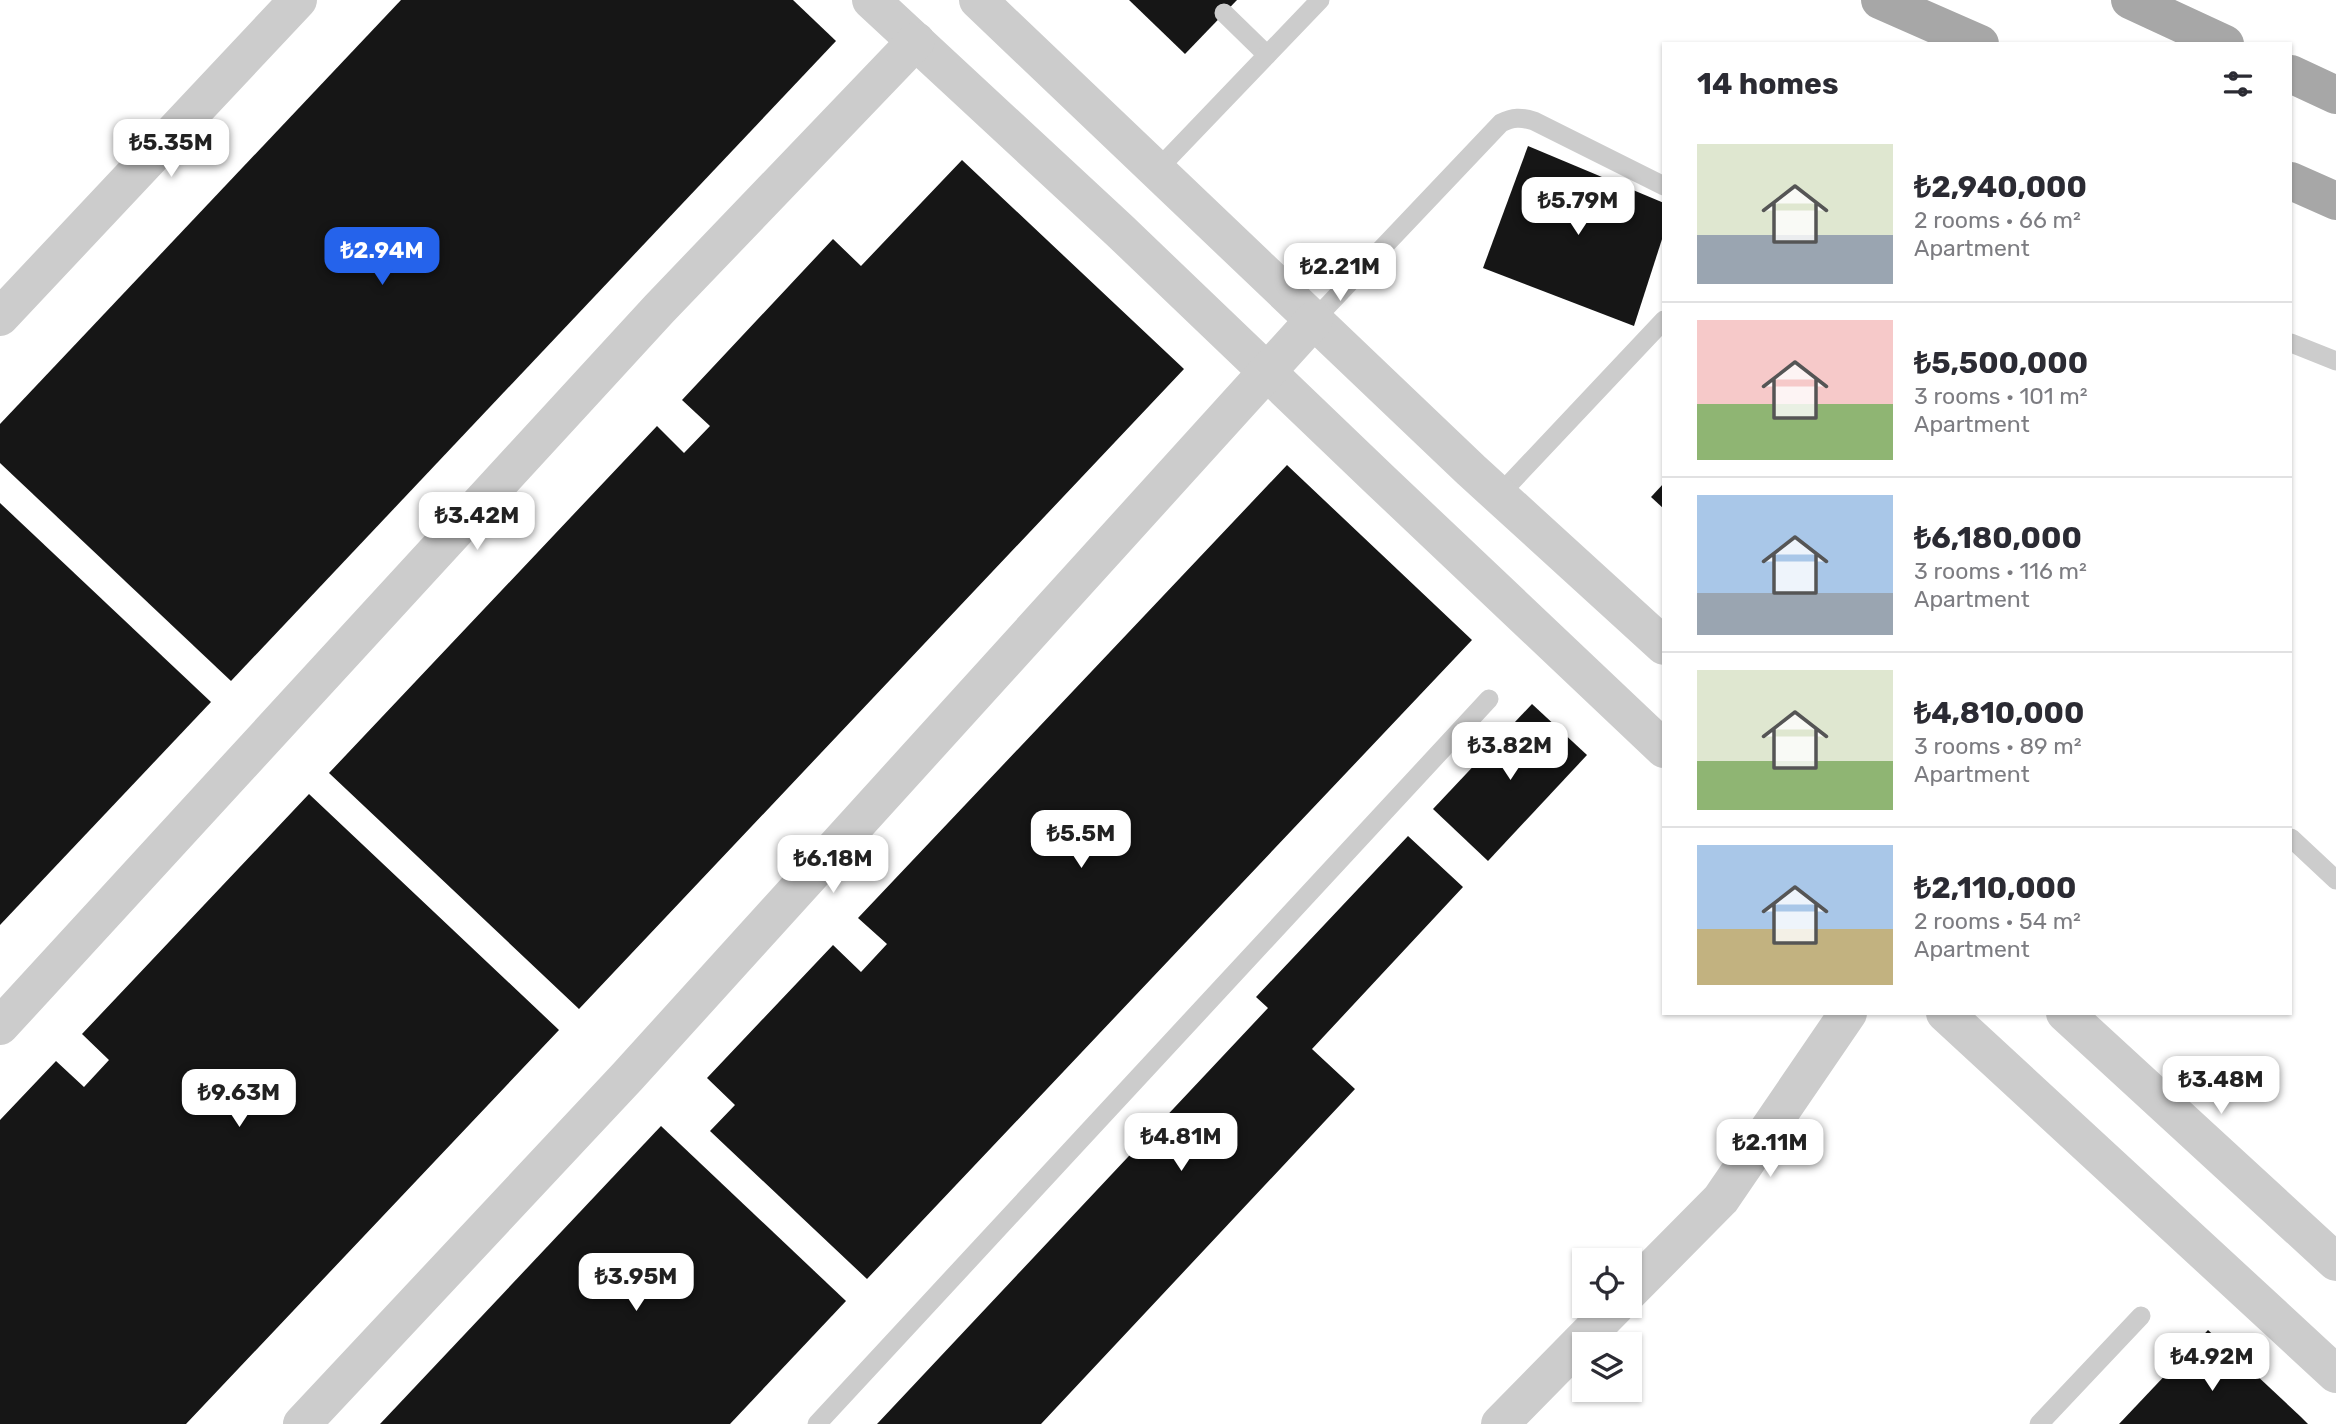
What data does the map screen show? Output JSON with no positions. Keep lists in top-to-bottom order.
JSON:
{
  "page": {
    "heading": "14 homes",
    "price": [
      "₺5.35M",
      "₺5.79M",
      "₺2.94M",
      "₺2.21M",
      "₺3.42M",
      "₺3.82M",
      "₺5.5M",
      "₺6.18M",
      "₺3.48M",
      "₺9.63M",
      "₺4.81M",
      "₺2.11M",
      "₺3.95M",
      "₺4.92M"
    ],
    "list": [
      {
        "name": "₺2,940,000",
        "note": "2 rooms · 66 m² · Apartment"
      },
      {
        "name": "₺5,500,000",
        "note": "3 rooms · 101 m² · Apartment"
      },
      {
        "name": "₺6,180,000",
        "note": "3 rooms · 116 m² · Apartment"
      },
      {
        "name": "₺4,810,000",
        "note": "3 rooms · 89 m² · Apartment"
      },
      {
        "name": "₺2,110,000",
        "note": "2 rooms · 54 m² · Apartment"
      }
    ]
  }
}
